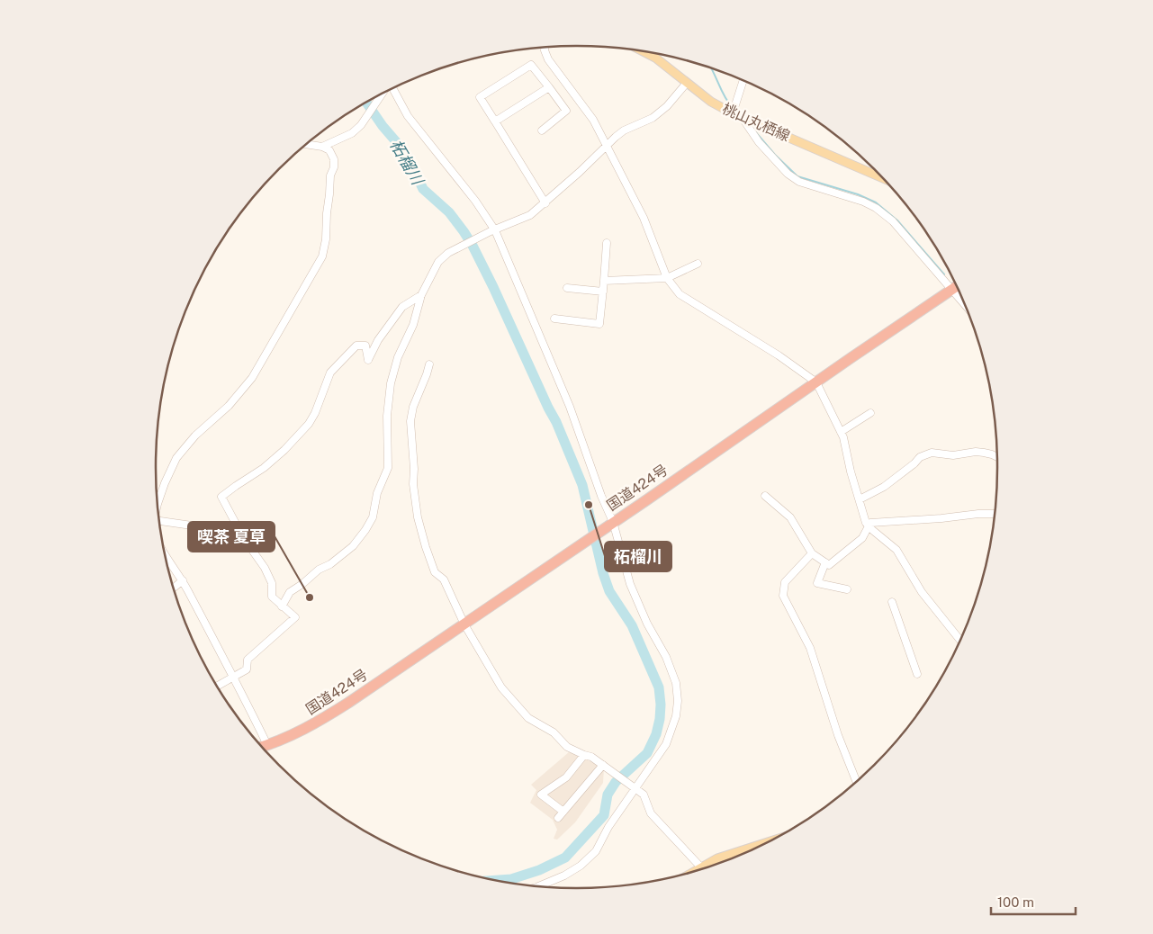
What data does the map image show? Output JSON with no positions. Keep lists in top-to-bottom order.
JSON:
{
  "streets": {
    "highway": ["国道424号"],
    "main road": ["桃山丸栖線"]
  },
  "water": ["柘榴川"],
  "places": ["柘榴川", "喫茶 夏草"],
  "scale_bar": "100 m"
}
